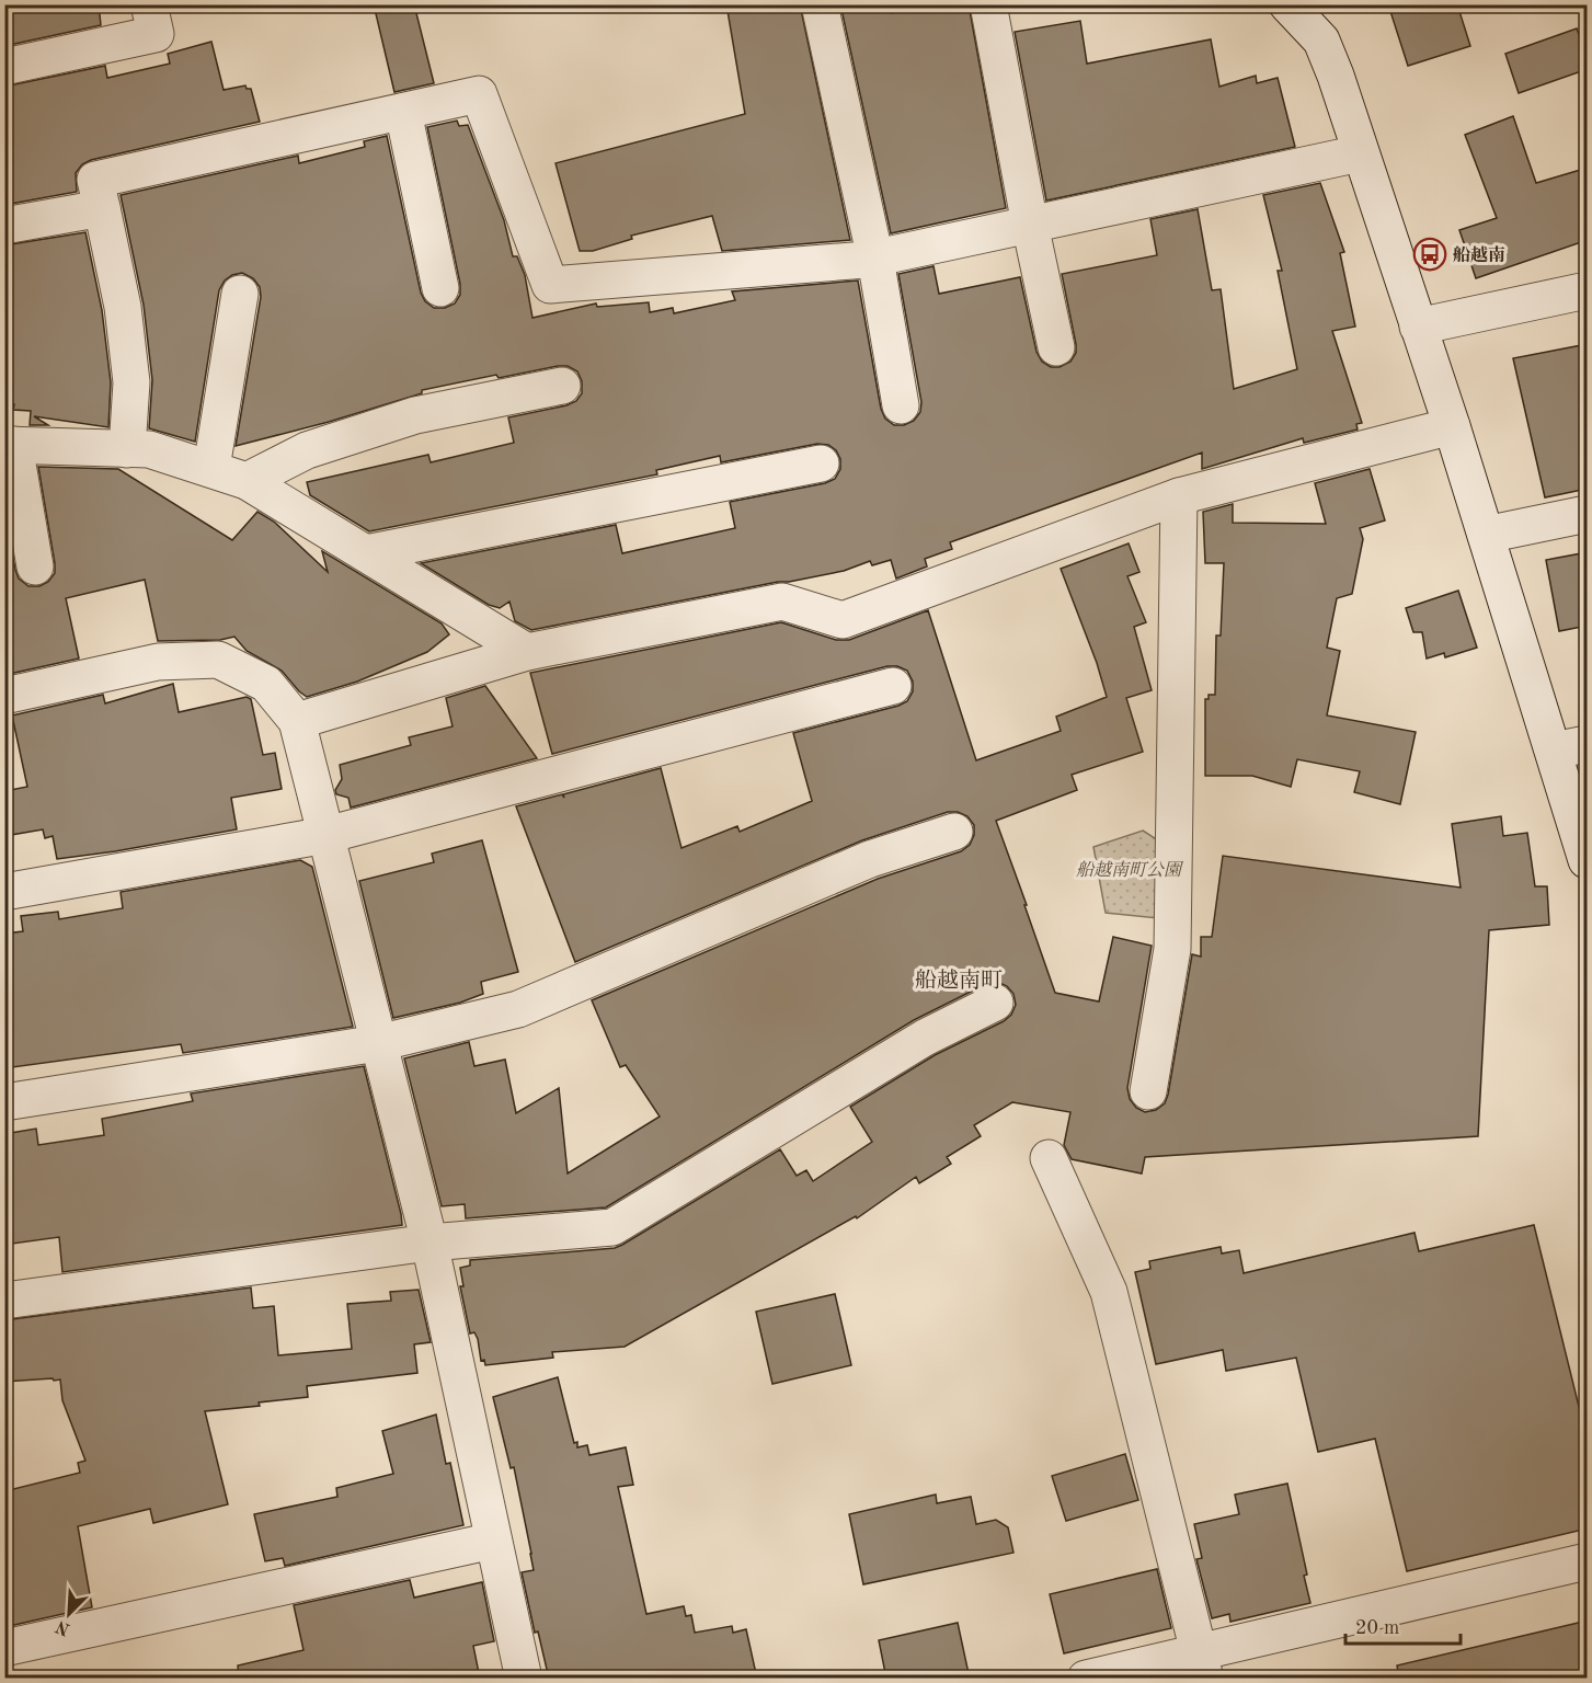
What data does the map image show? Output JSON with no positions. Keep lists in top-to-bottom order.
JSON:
{
  "districts": ["船越南町"],
  "parks": ["船越南町公園"],
  "places": {
    "bus stop": ["船越南"]
  },
  "scale_bar": "20 m",
  "north": "bottom left"
}
